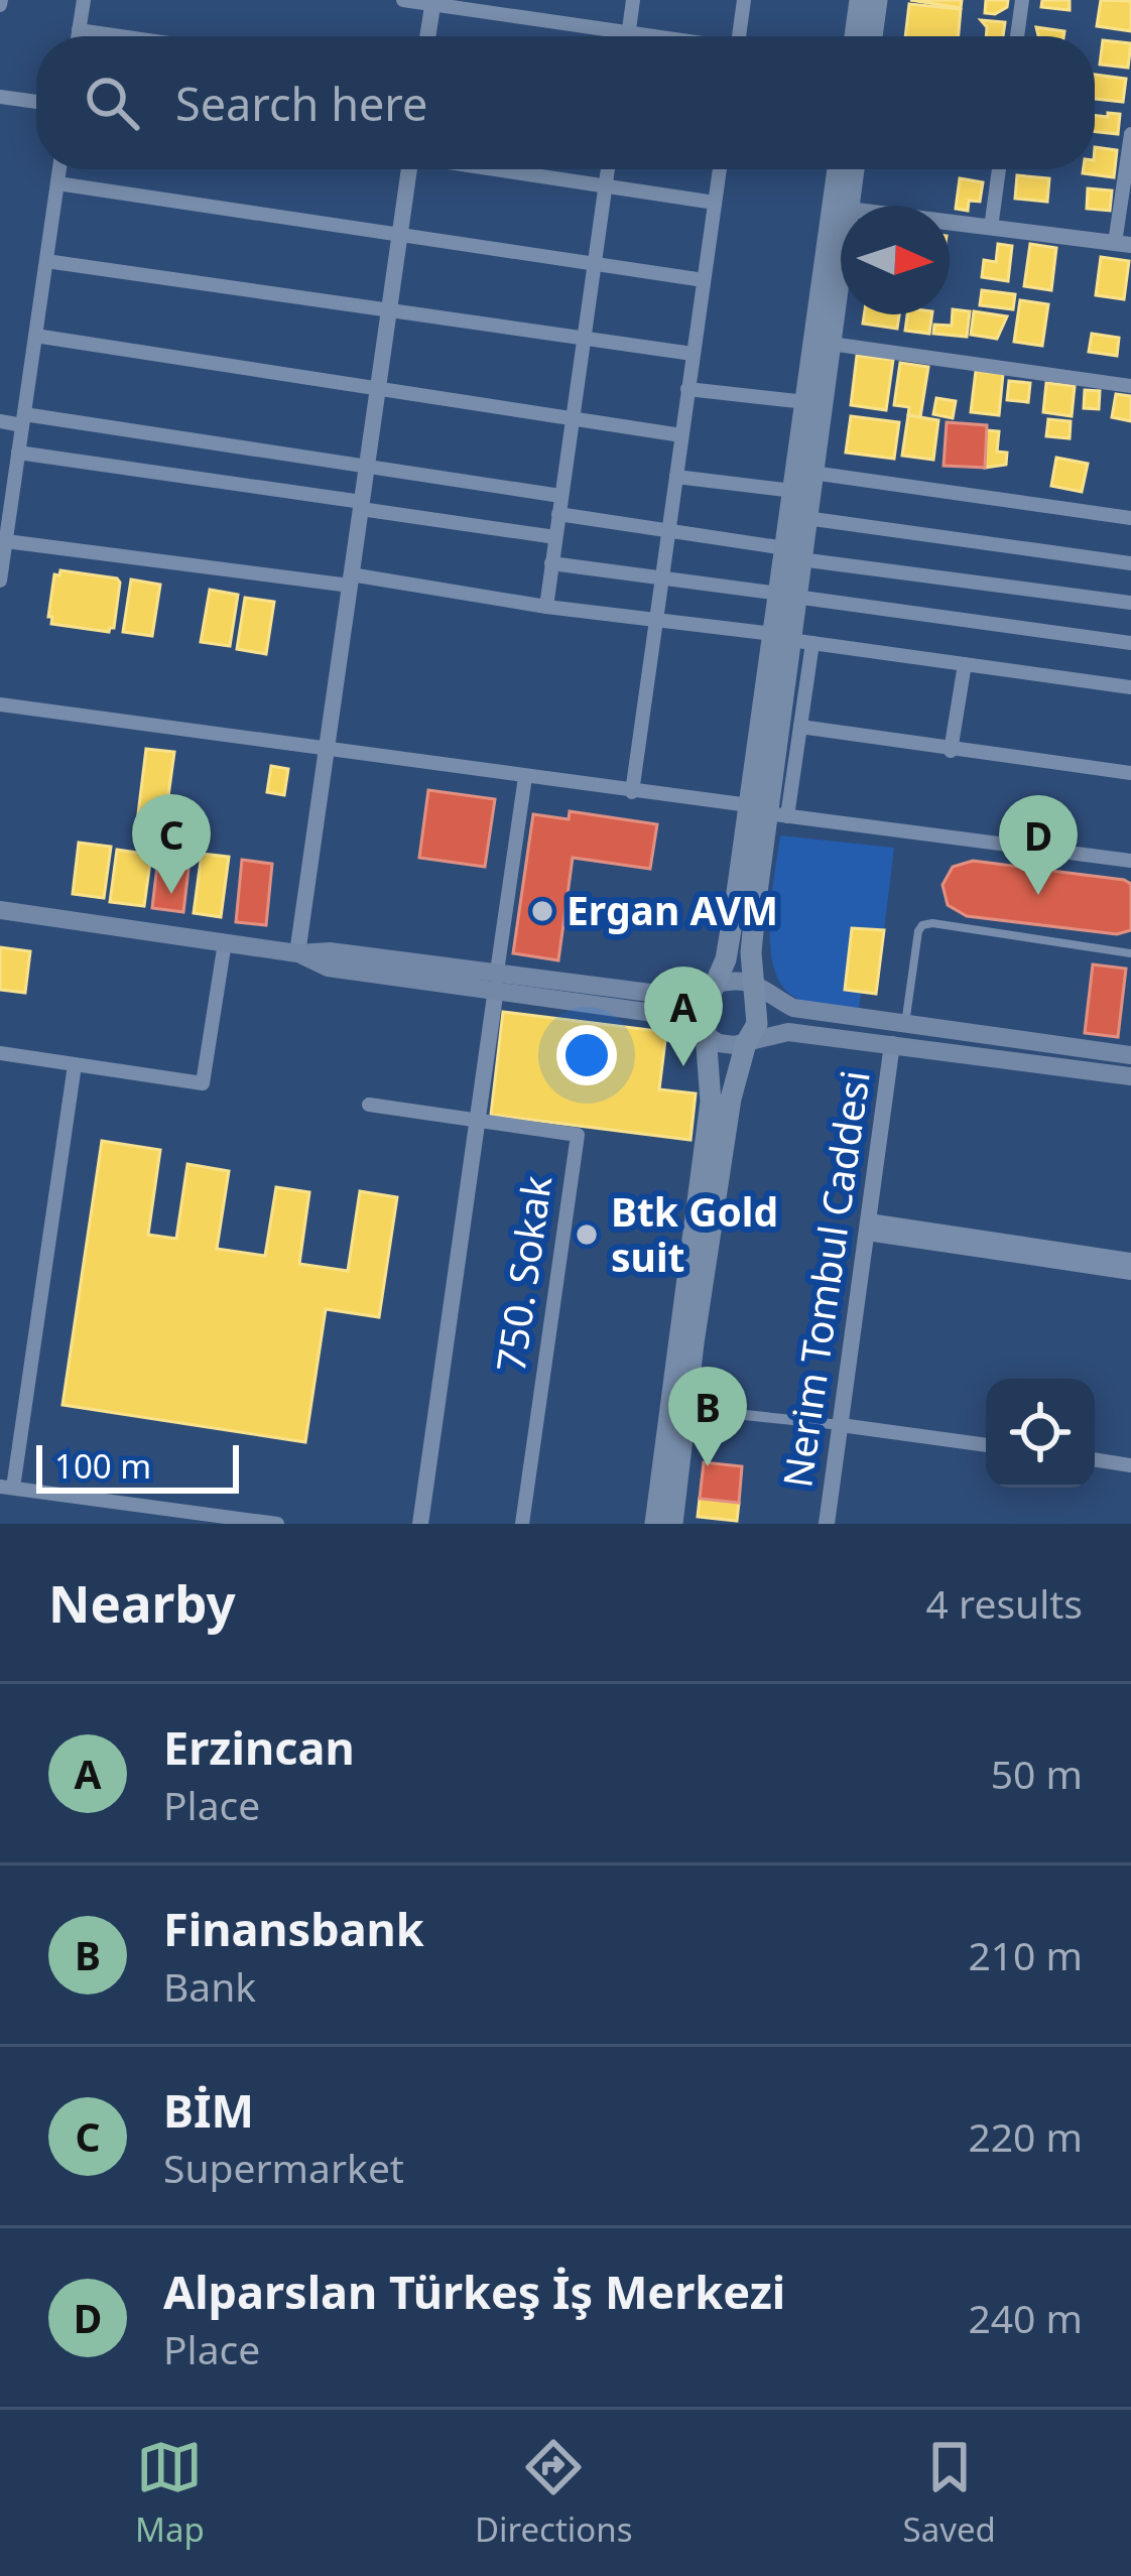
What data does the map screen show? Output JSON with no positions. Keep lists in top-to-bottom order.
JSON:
{
  "streets": {
    "street": ["750. Sokak", "Nerim Tombul Caddesi"]
  },
  "places": ["Ergan AVM", "Btk Gold suit"],
  "scale_bar": "100 m",
  "north": "right",
  "page": {
    "search": "Search here",
    "pins": [
      "C",
      "D",
      "A",
      "B"
    ],
    "scale": "100 m",
    "heading": ["Nearby", "4 results"],
    "list": [
      {
        "mark": "A",
        "name": "Erzincan",
        "note": "Place",
        "value": "50 m"
      },
      {
        "mark": "B",
        "name": "Finansbank",
        "note": "Bank",
        "value": "210 m"
      },
      {
        "mark": "C",
        "name": "BİM",
        "note": "Supermarket",
        "value": "220 m"
      },
      {
        "mark": "D",
        "name": "Alparslan Türkeş İş Merkezi",
        "note": "Place",
        "value": "240 m"
      }
    ],
    "nav": ["Map", "Directions", "Saved"]
  }
}
